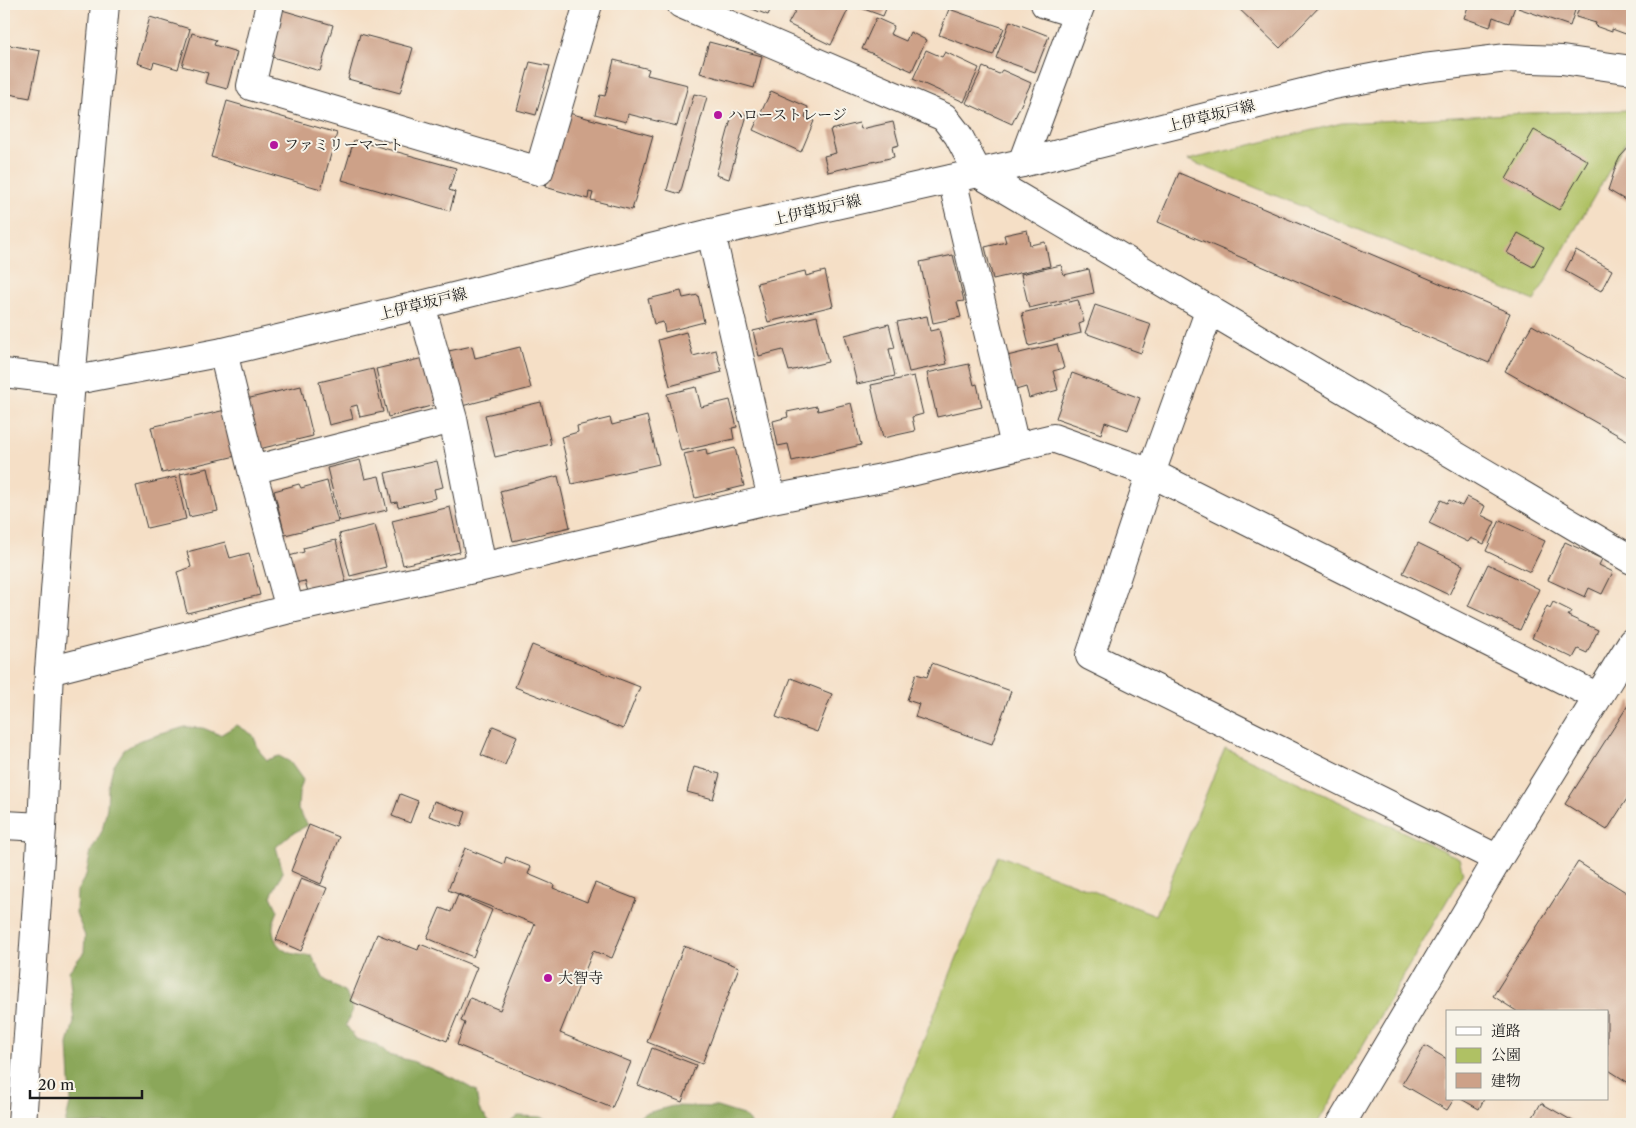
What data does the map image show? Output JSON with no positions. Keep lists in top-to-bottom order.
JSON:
{
  "streets": {
    "street": ["上伊草坂戸線"]
  },
  "places": ["ハローストレージ", "ファミリーマート", "大智寺"],
  "legend": ["道路", "公園", "建物"],
  "scale_bar": "20 m"
}
